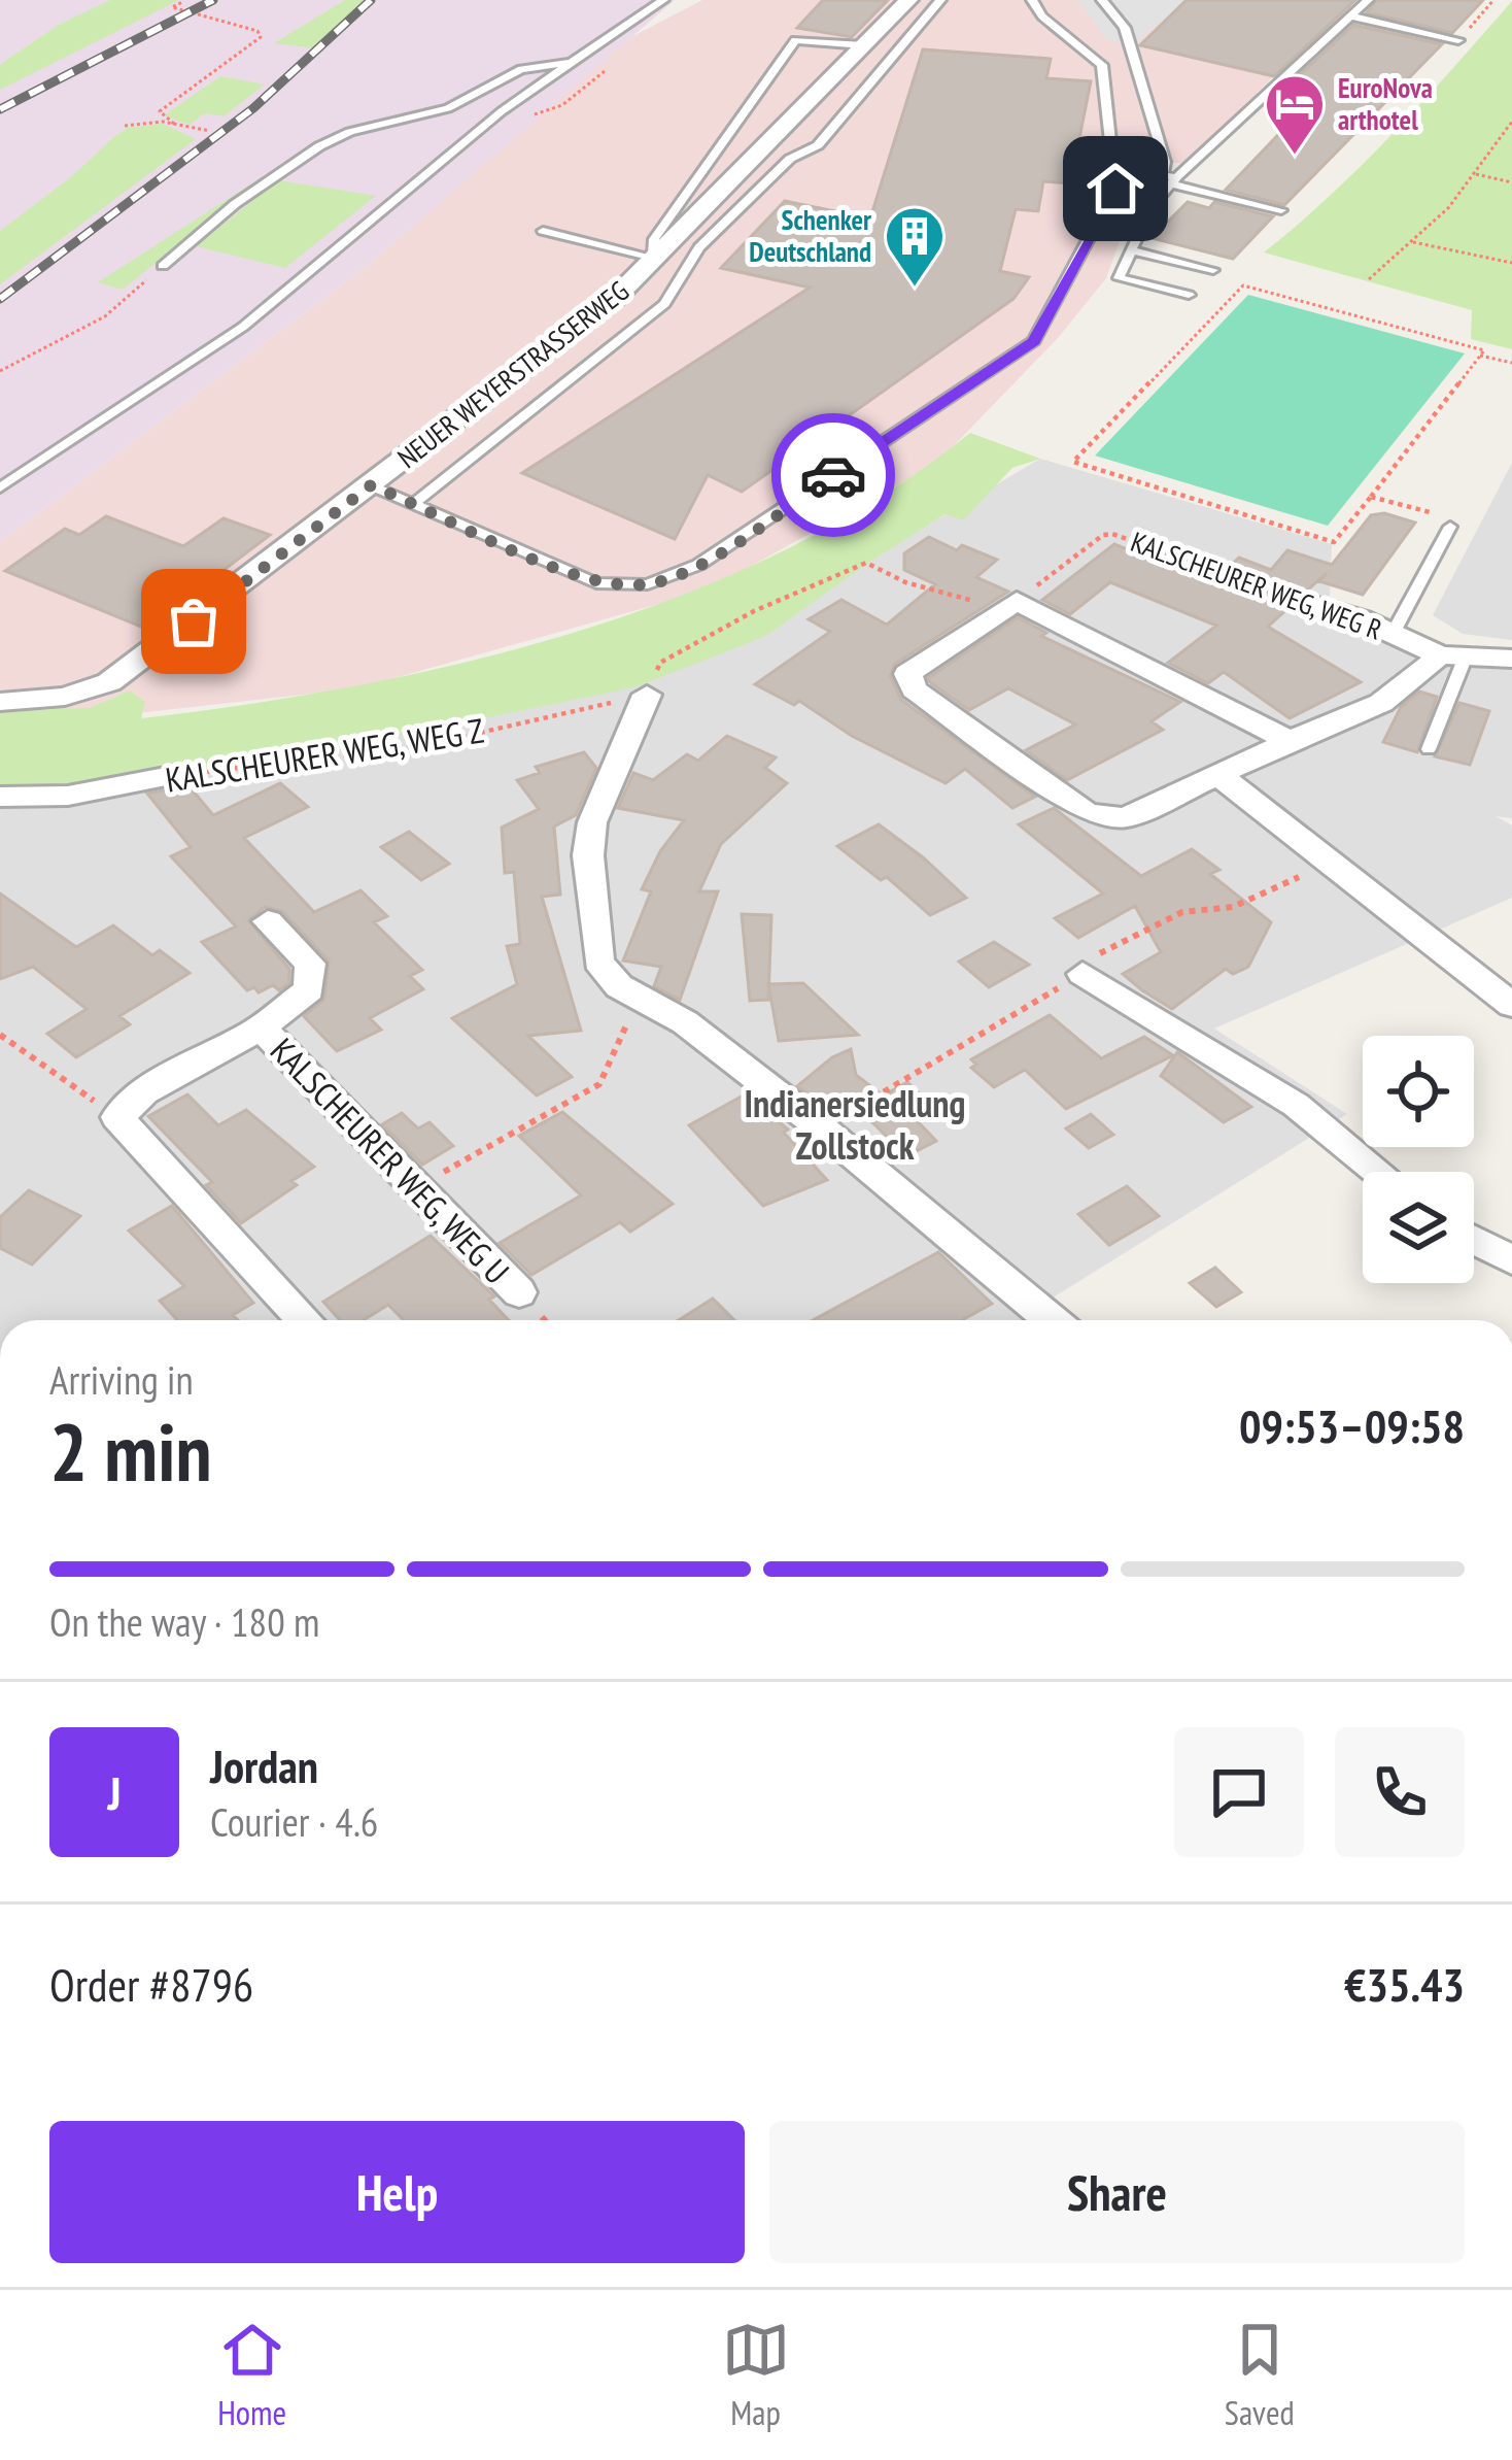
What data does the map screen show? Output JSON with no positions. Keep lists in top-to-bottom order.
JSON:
{
  "streets": {
    "street": [
      "NEUER WEYERSTRASSERWEG",
      "KALSCHEURER WEG, WEG R",
      "KALSCHEURER WEG, WEG Z",
      "KALSCHEURER WEG, WEG U"
    ]
  },
  "districts": ["Indianersiedlung Zollstock"],
  "places": {
    "hotel": ["EuroNova arthotel"],
    "building": ["Schenker Deutschland"]
  },
  "page": {
    "heading": ["2 min", "Arriving in", "09:53–09:58"],
    "panel": [
      "Jordan",
      "Courier · 4.6",
      "Order #8796",
      "€35.43"
    ],
    "bar": "On the way · 180 m",
    "round": "J",
    "buttons": ["Help", "Share"],
    "tabs": ["Home", "Map", "Saved"]
  }
}
